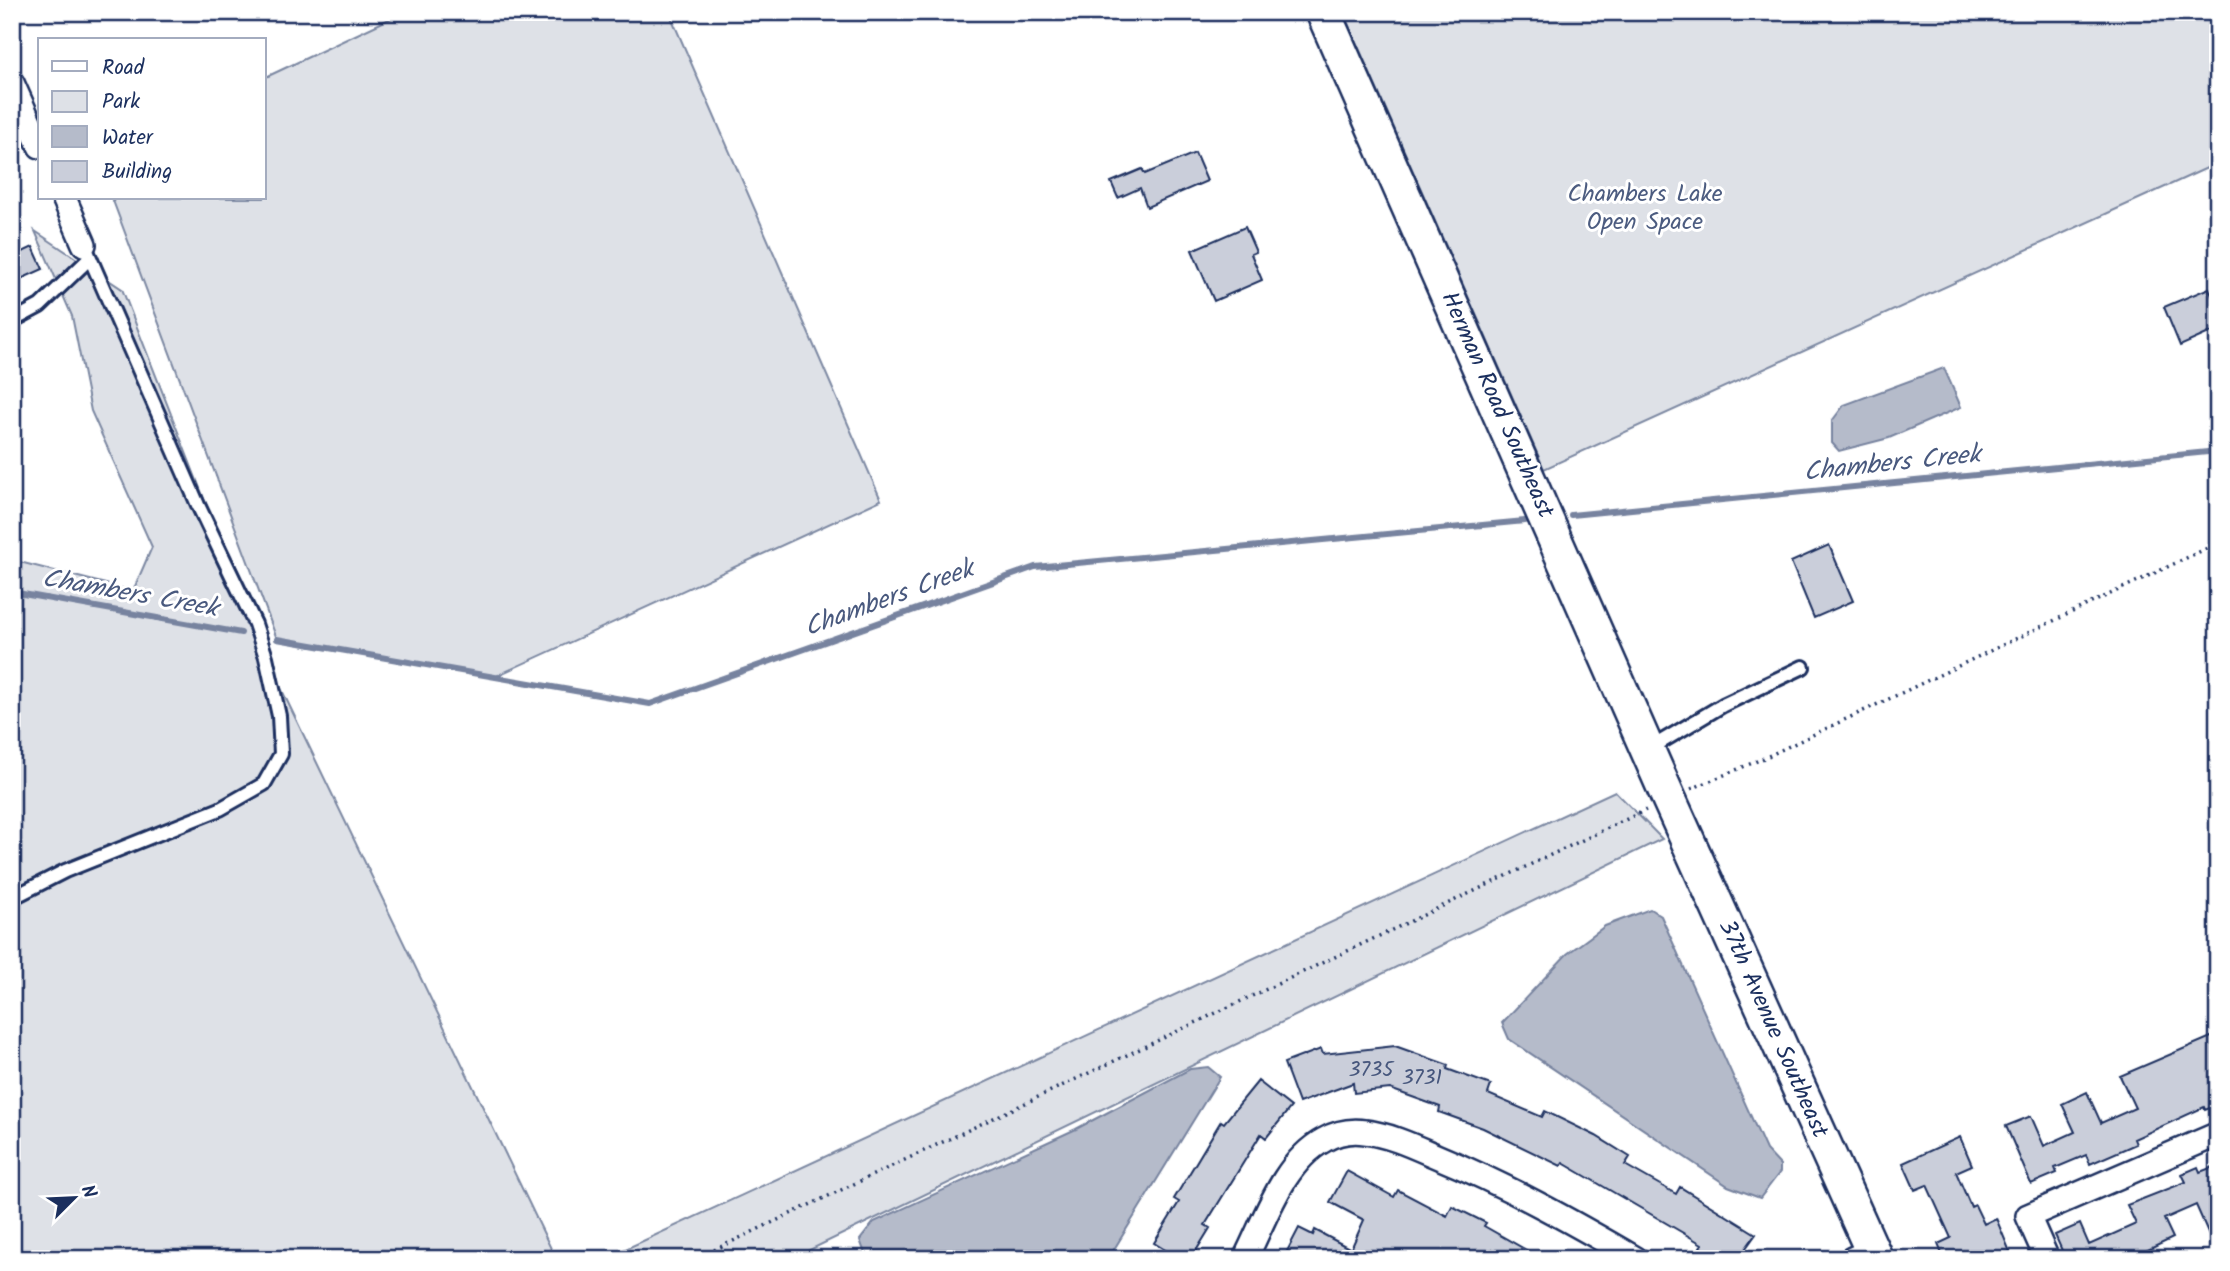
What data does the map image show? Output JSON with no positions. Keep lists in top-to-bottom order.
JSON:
{
  "streets": {
    "street": ["Herman Road Southeast", "37th Avenue Southeast"]
  },
  "crossings": [
    ["Herman Road Southeast", "37th Avenue Southeast"]
  ],
  "water": ["Chambers Creek"],
  "parks": ["Chambers Lake Open Space"],
  "house_numbers": ["3735", "3731"],
  "legend": [
    "Road",
    "Park",
    "Water",
    "Building"
  ],
  "north": "top right"
}
